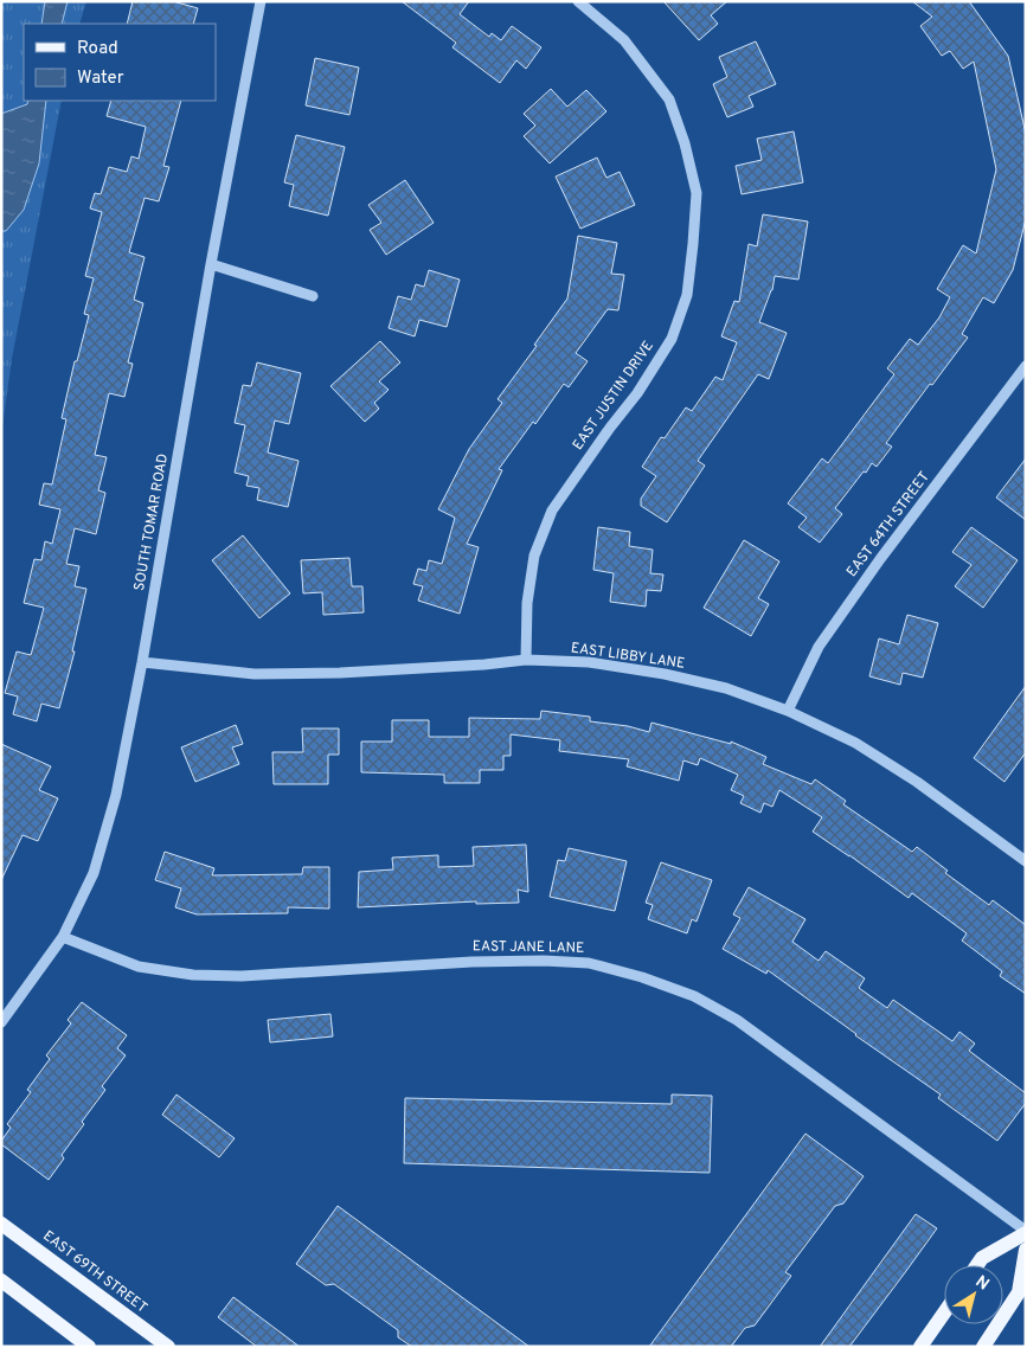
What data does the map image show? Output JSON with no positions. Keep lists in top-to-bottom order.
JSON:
{
  "streets": {
    "main road": ["EAST 69TH STREET"],
    "street": [
      "EAST JUSTIN DRIVE",
      "SOUTH TOMAR ROAD",
      "EAST 64TH STREET",
      "EAST LIBBY LANE",
      "EAST JANE LANE"
    ]
  },
  "crossings": [
    ["EAST JUSTIN DRIVE", "EAST LIBBY LANE"],
    ["SOUTH TOMAR ROAD", "EAST LIBBY LANE"],
    ["SOUTH TOMAR ROAD", "EAST JANE LANE"],
    ["EAST 64TH STREET", "EAST LIBBY LANE"]
  ],
  "legend": ["Road", "Water"],
  "north": "top right"
}
